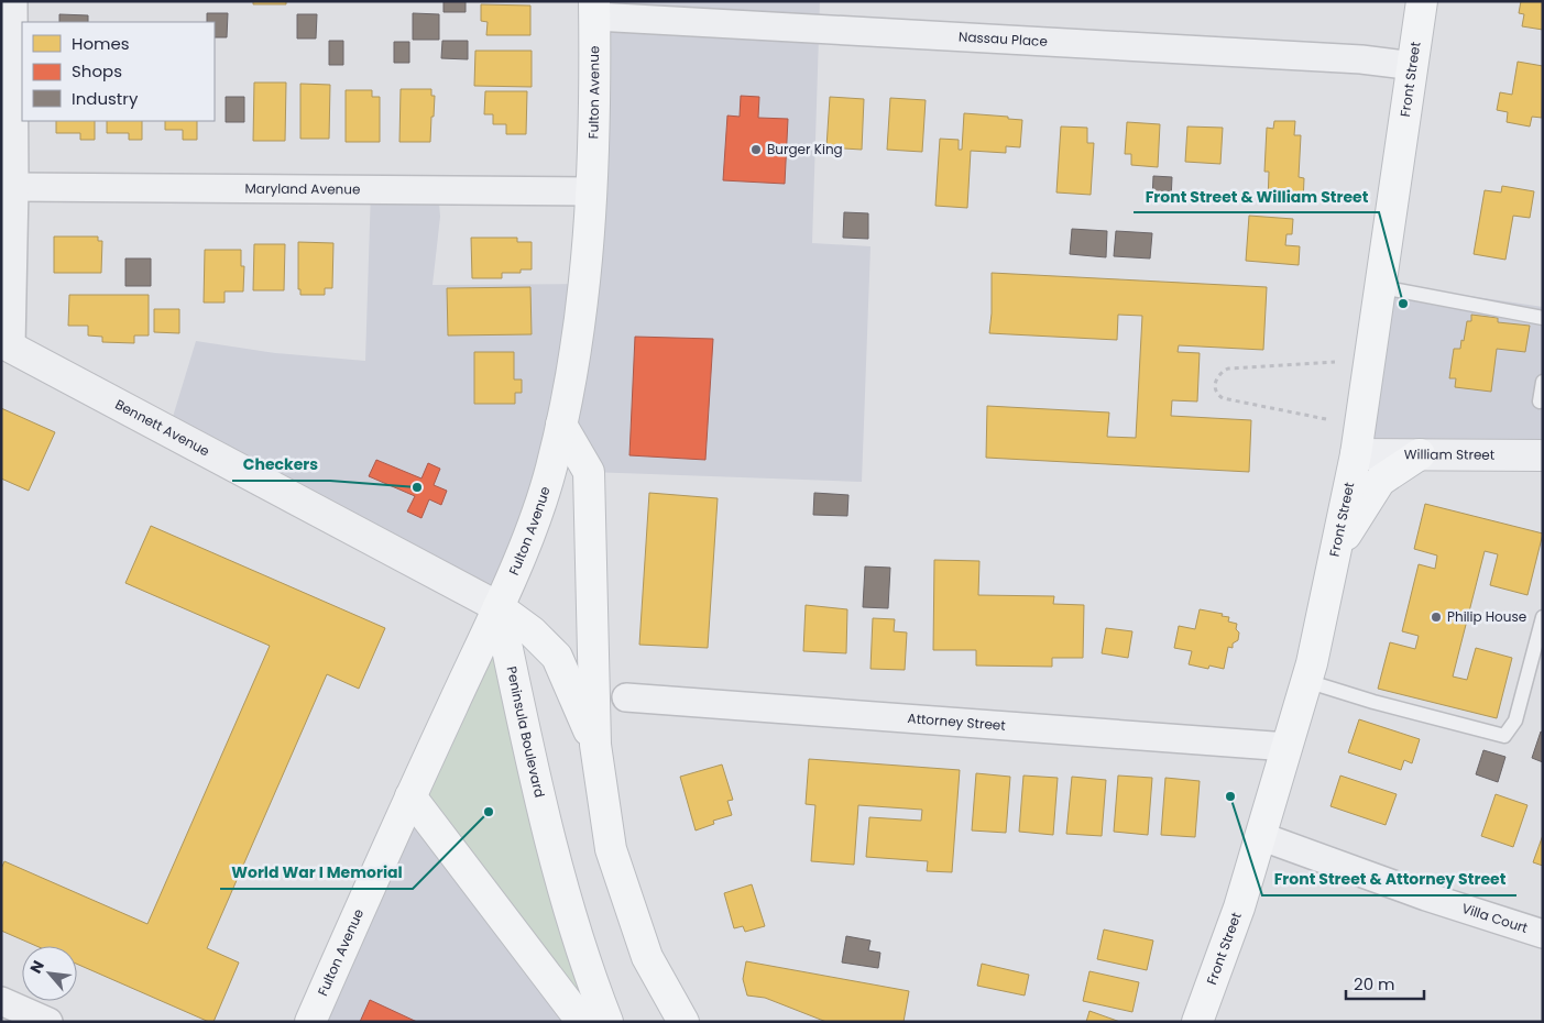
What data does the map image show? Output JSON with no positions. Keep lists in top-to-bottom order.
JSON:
{
  "streets": {
    "main road": ["Front Street", "Fulton Avenue", "Peninsula Boulevard"],
    "street": [
      "Nassau Place",
      "Maryland Avenue",
      "Bennett Avenue",
      "William Street",
      "Attorney Street",
      "Villa Court"
    ]
  },
  "crossings": [
    ["Nassau Place", "Front Street"],
    ["Nassau Place", "Fulton Avenue"],
    ["Front Street", "William Street"],
    ["Front Street", "Attorney Street"],
    ["Front Street", "Villa Court"],
    ["Fulton Avenue", "Maryland Avenue"],
    ["Fulton Avenue", "Bennett Avenue"],
    ["Fulton Avenue", "Peninsula Boulevard"],
    ["Bennett Avenue", "Peninsula Boulevard"]
  ],
  "places": [
    "Burger King",
    "Front Street & William Street",
    "Checkers",
    "Philip House",
    "Front Street & Attorney Street",
    "World War I Memorial"
  ],
  "legend": ["Homes", "Shops", "Industry"],
  "scale_bar": "20 m",
  "north": "top left"
}
